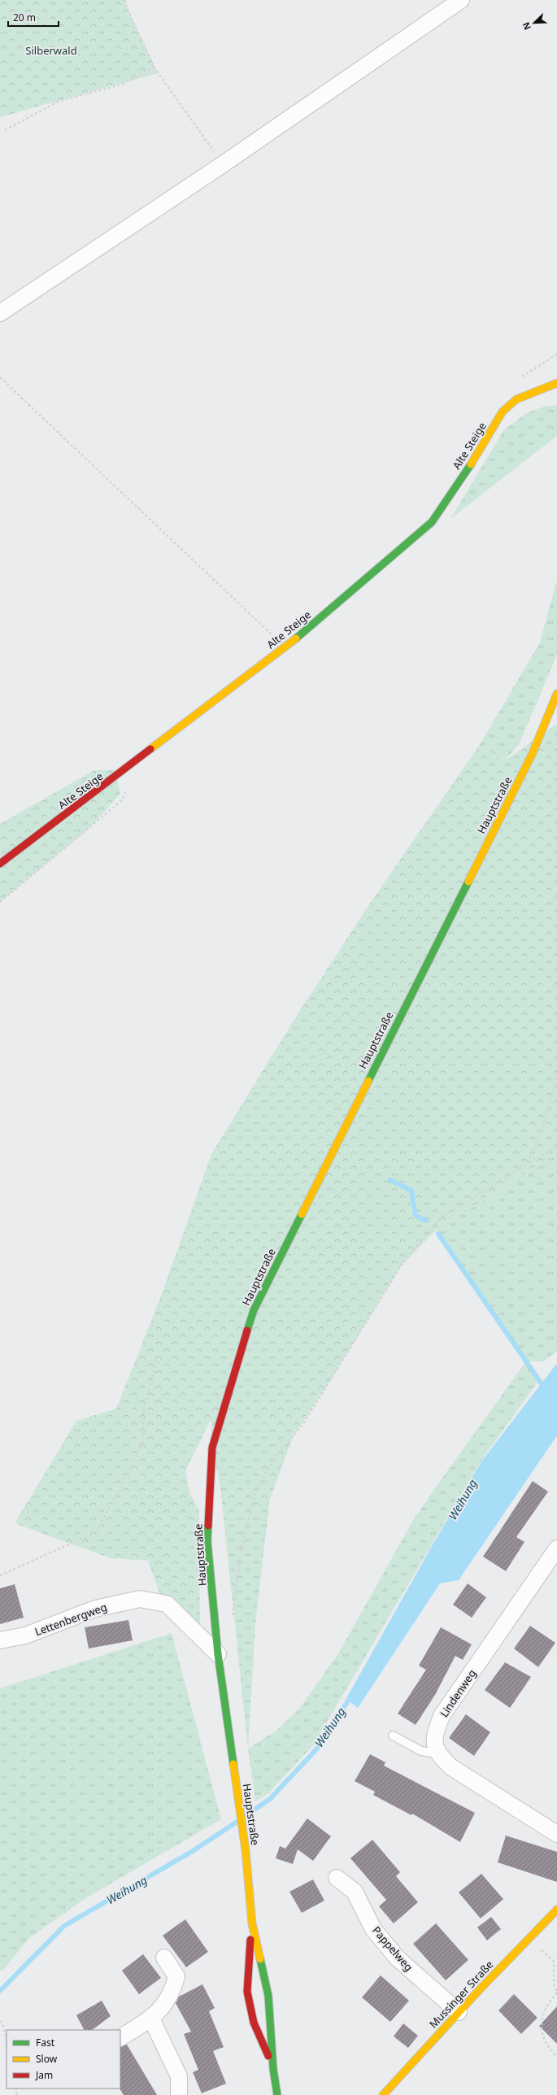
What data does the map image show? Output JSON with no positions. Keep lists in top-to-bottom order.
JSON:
{
  "streets": {
    "main road": ["Alte Steige", "Hauptstraße", "Mussinger Straße"],
    "street": ["Lettenbergweg", "Lindenweg", "Pappelweg"]
  },
  "crossings": [
    ["Hauptstraße", "Lettenbergweg"],
    ["Pappelweg", "Mussinger Straße"]
  ],
  "water": ["Weihung"],
  "parks": ["Silberwald"],
  "legend": ["Fast", "Slow", "Jam"],
  "scale_bar": "20 m",
  "north": "bottom left"
}
